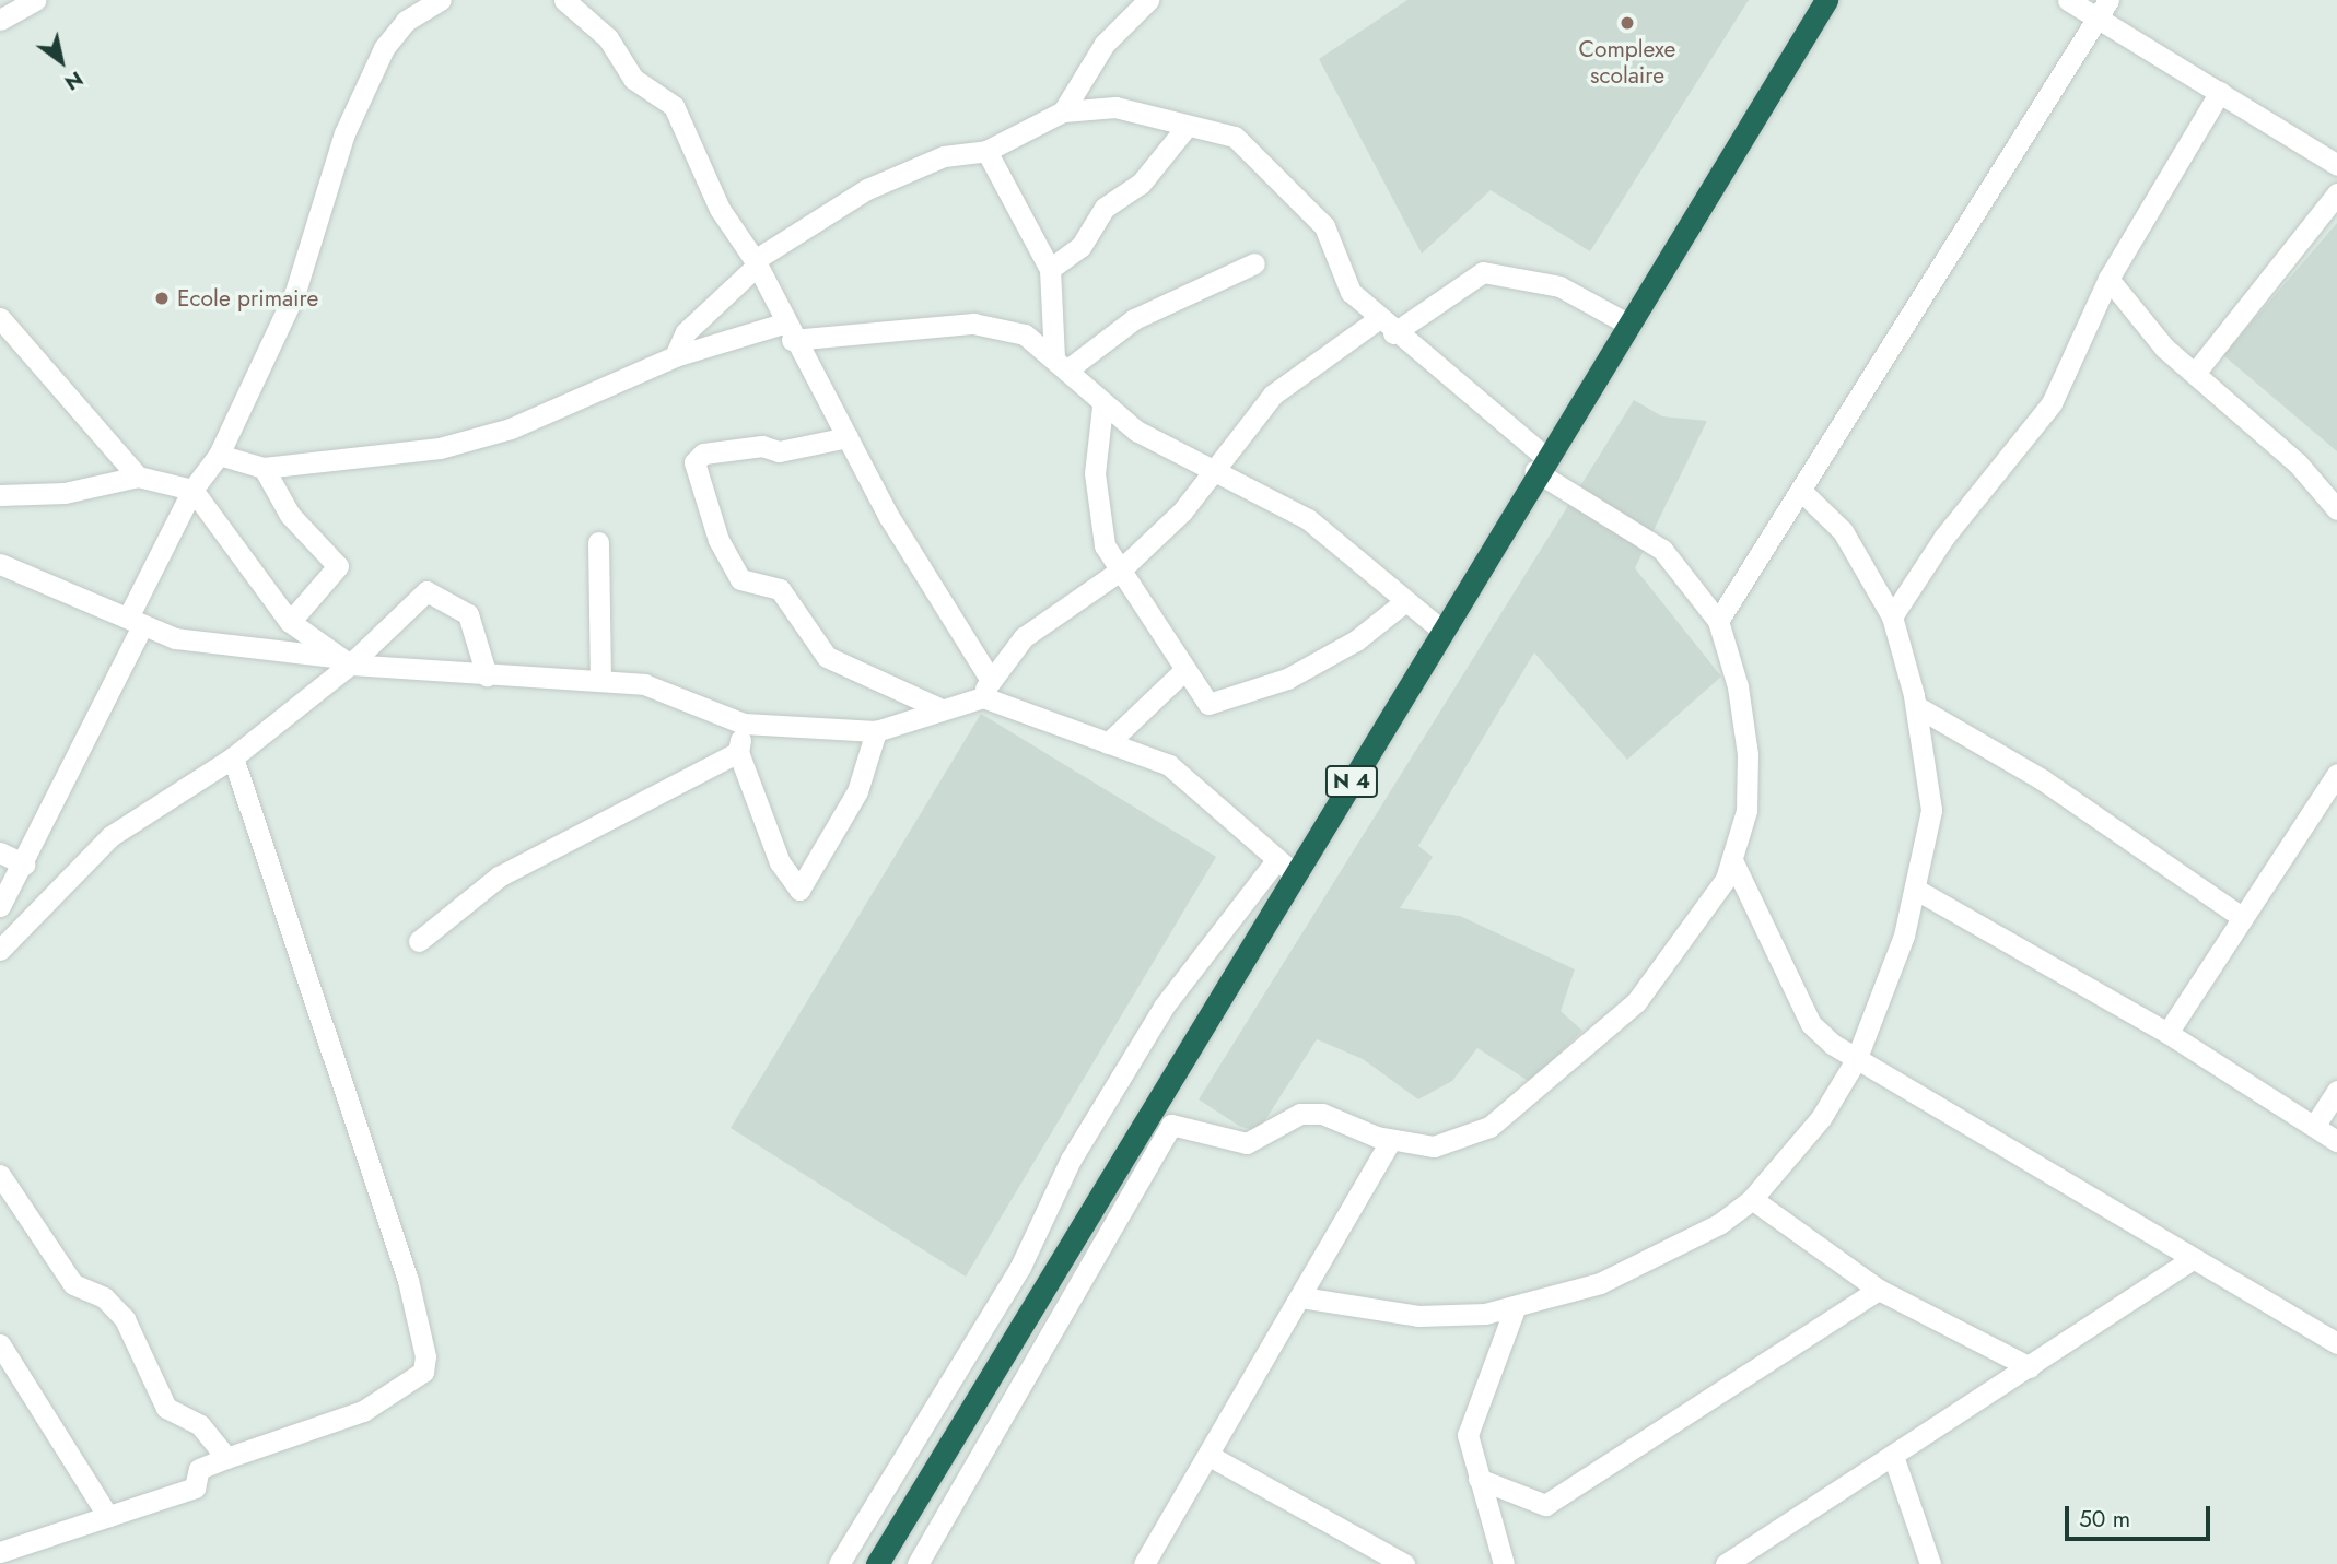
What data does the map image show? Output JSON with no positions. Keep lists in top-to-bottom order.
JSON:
{
  "streets": {
    "highway": ["N 4"]
  },
  "places": ["Complexe scolaire", "Ecole primaire"],
  "scale_bar": "50 m",
  "north": "bottom right"
}
